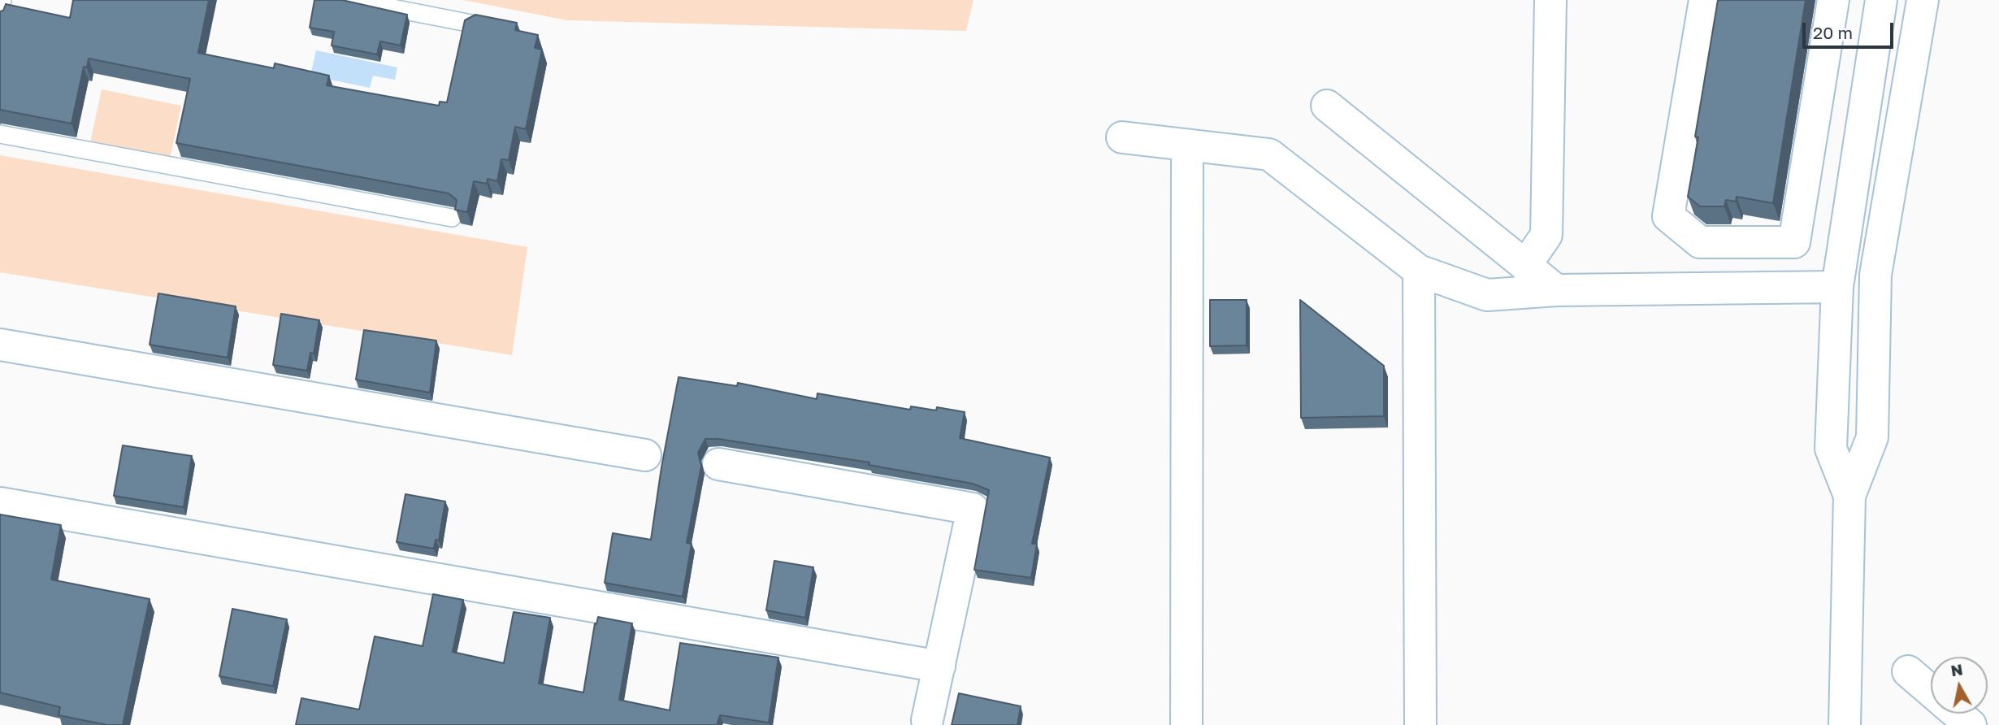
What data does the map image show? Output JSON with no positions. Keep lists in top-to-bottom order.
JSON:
{
  "scale_bar": "20 m",
  "north": "top"
}
